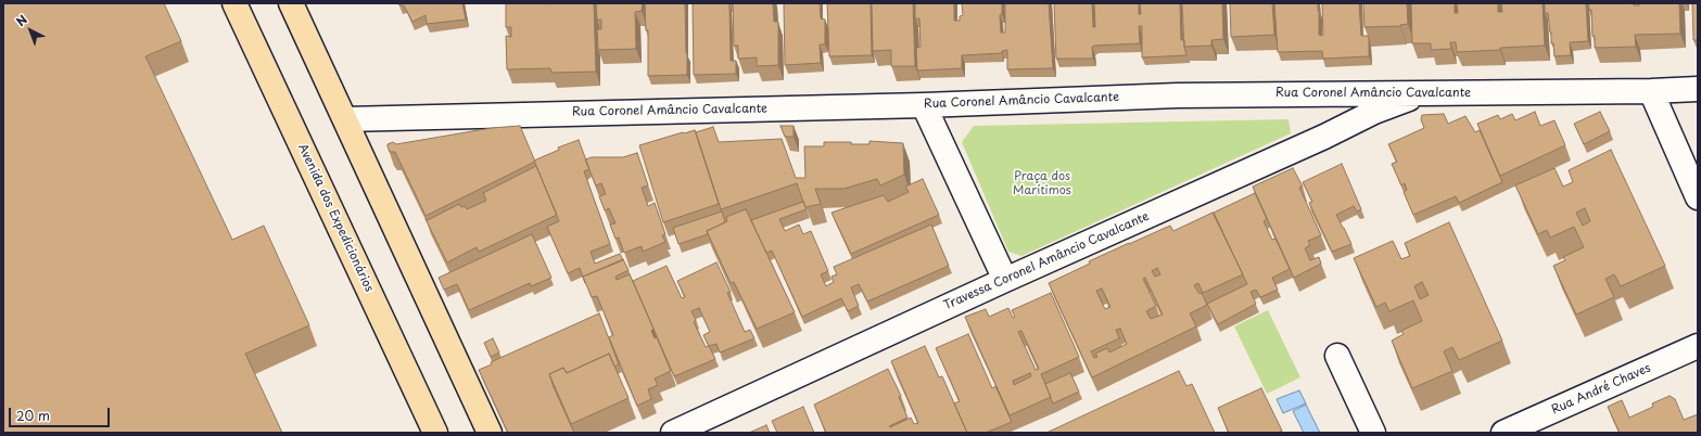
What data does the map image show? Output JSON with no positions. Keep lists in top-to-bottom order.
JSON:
{
  "streets": {
    "main road": ["Avenida dos Expedicionários"],
    "street": ["Rua Coronel Amâncio Cavalcante", "Travessa Coronel Amâncio Cavalcante", "Rua André Chaves"]
  },
  "crossings": [
    ["Rua Coronel Amâncio Cavalcante", "Travessa Coronel Amâncio Cavalcante"]
  ],
  "parks": ["Praça dos Marítimos"],
  "scale_bar": "20 m",
  "north": "top left"
}
